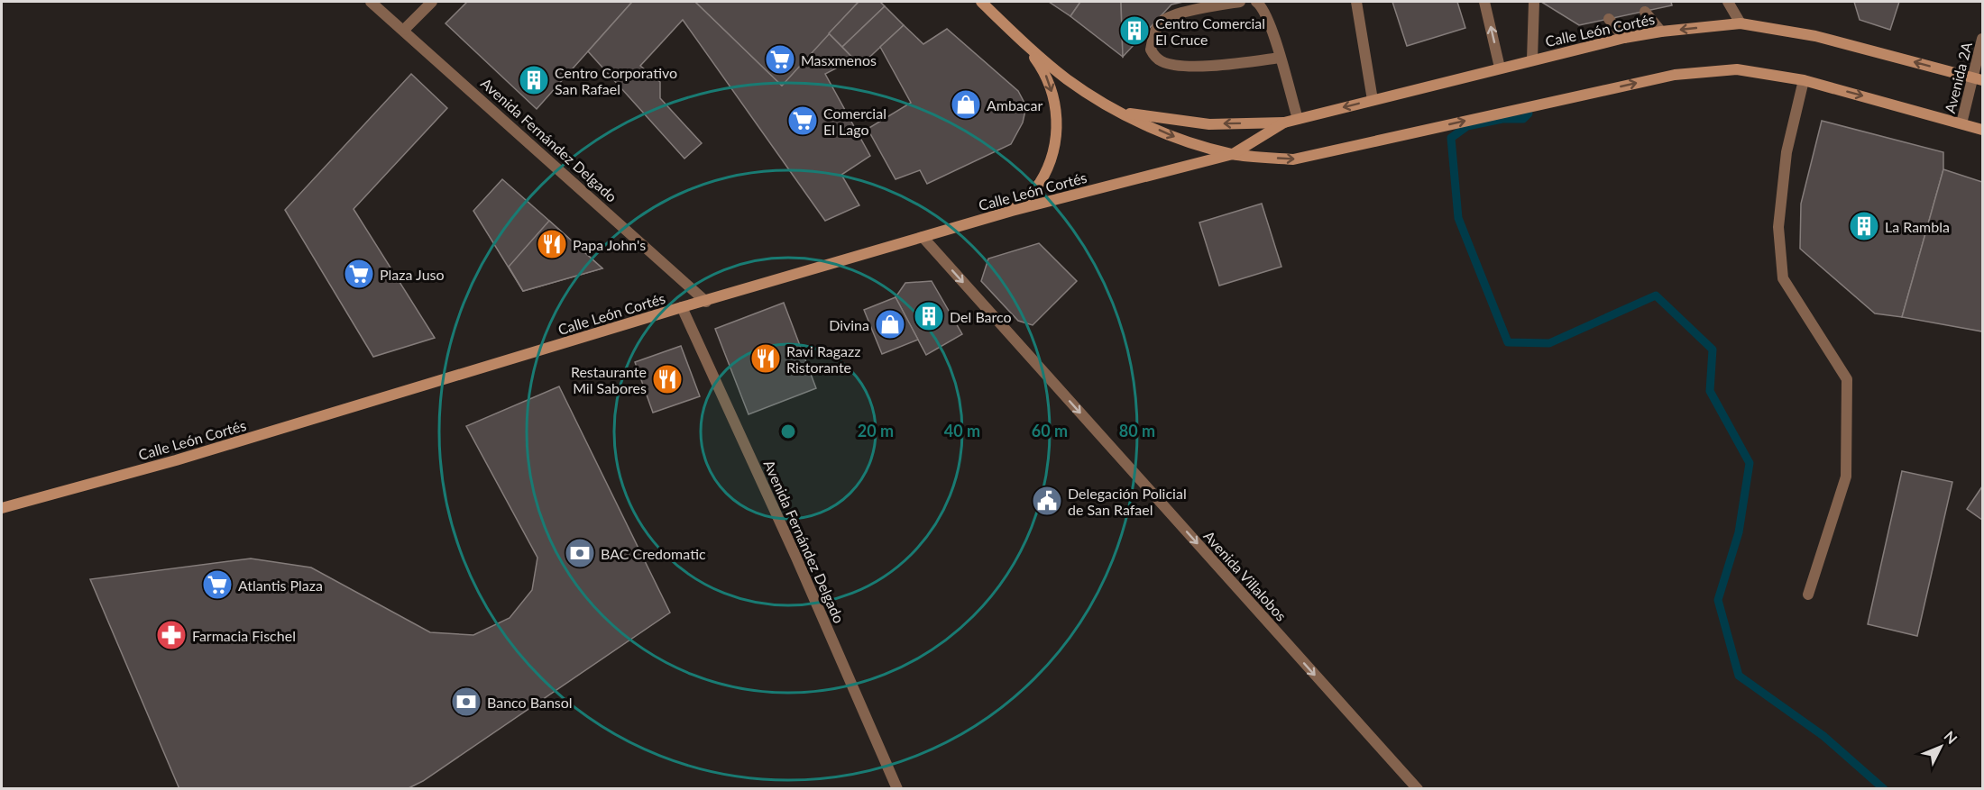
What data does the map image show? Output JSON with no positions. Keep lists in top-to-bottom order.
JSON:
{
  "streets": {
    "main road": ["Calle León Cortés"],
    "street": ["Avenida 2A", "Avenida Fernández Delgado", "Avenida Villalobos"]
  },
  "crossings": [
    ["Calle León Cortés", "Avenida 2A"],
    ["Calle León Cortés", "Avenida Fernández Delgado"],
    ["Calle León Cortés", "Avenida Villalobos"]
  ],
  "one_way": ["Avenida Villalobos"],
  "places": {
    "building": [
      "Centro Comercial El Cruce",
      "Centro Corporativo San Rafael",
      "La Rambla",
      "Del Barco"
    ],
    "supermarket": [
      "Masxmenos",
      "Comercial El Lago",
      "Plaza Juso",
      "Atlantis Plaza"
    ],
    "shop": ["Ambacar", "Divina"],
    "restaurant": ["Papa John's", "Ravi Ragazz Ristorante", "Restaurante Mil Sabores"],
    "public building": ["Delegación Policial de San Rafael"],
    "bank": ["BAC Credomatic", "Banco Bansol"],
    "pharmacy": ["Farmacia Fischel"]
  },
  "north": "top right",
  "rings": [
    "20 m",
    "40 m",
    "60 m",
    "80 m"
  ]
}
